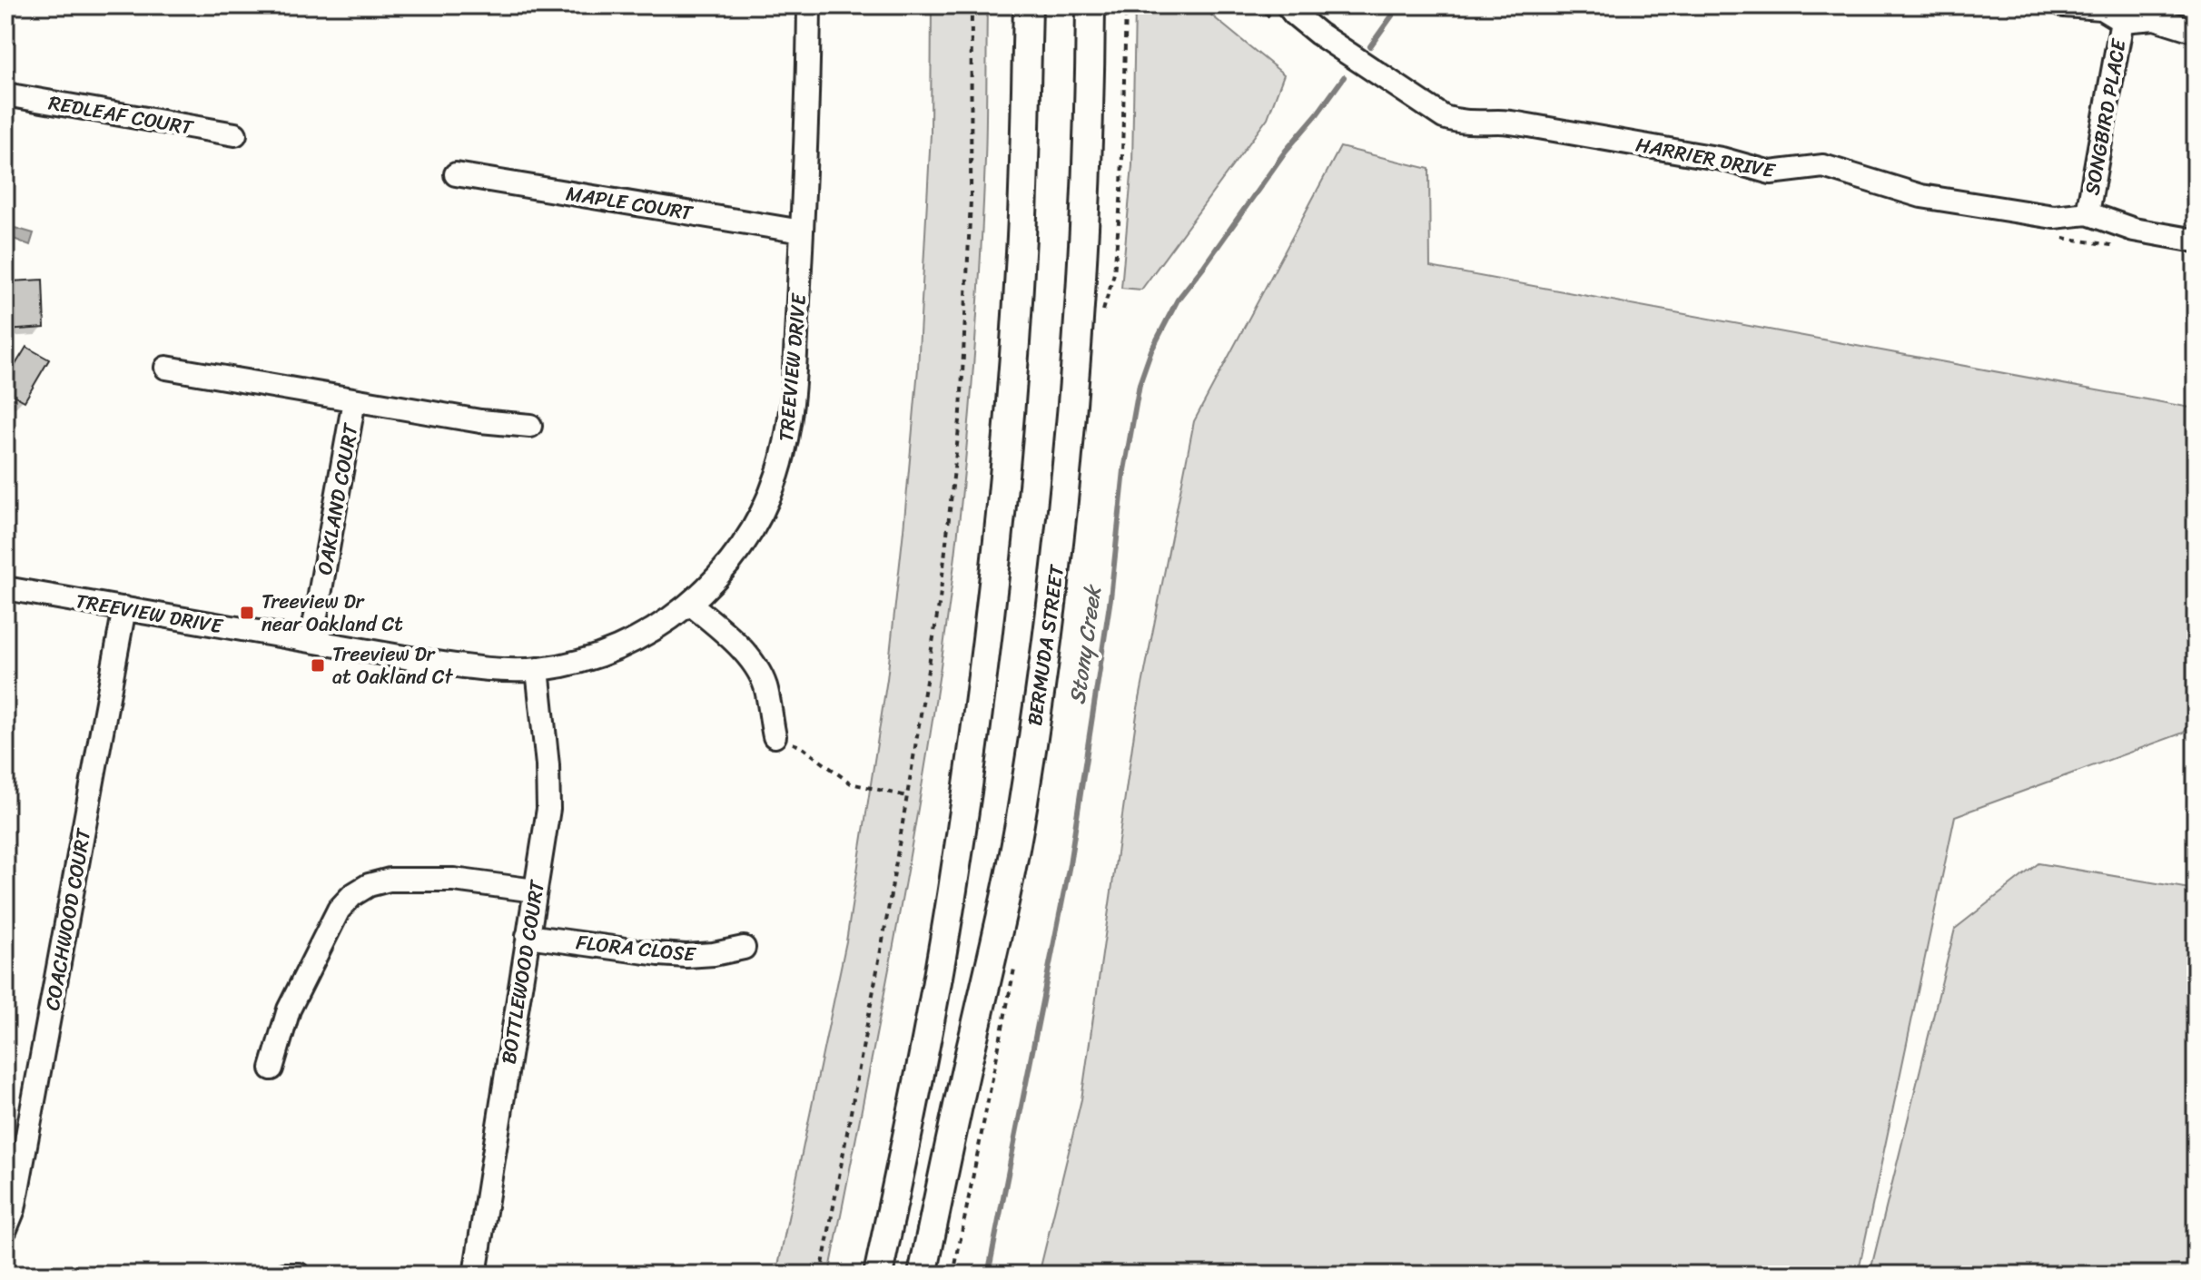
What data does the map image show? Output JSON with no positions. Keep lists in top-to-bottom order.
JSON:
{
  "streets": {
    "main road": ["BERMUDA STREET"],
    "street": [
      "REDLEAF COURT",
      "SONGBIRD PLACE",
      "HARRIER DRIVE",
      "MAPLE COURT",
      "TREEVIEW DRIVE",
      "OAKLAND COURT",
      "COACHWOOD COURT",
      "FLORA CLOSE",
      "BOTTLEWOOD COURT"
    ]
  },
  "crossings": [
    ["SONGBIRD PLACE", "HARRIER DRIVE"],
    ["MAPLE COURT", "TREEVIEW DRIVE"],
    ["TREEVIEW DRIVE", "OAKLAND COURT"],
    ["TREEVIEW DRIVE", "COACHWOOD COURT"],
    ["TREEVIEW DRIVE", "BOTTLEWOOD COURT"],
    ["FLORA CLOSE", "BOTTLEWOOD COURT"]
  ],
  "water": ["Stony Creek"],
  "places": {
    "transit": ["Treeview Dr near Oakland Ct", "Treeview Dr at Oakland Ct"]
  }
}
